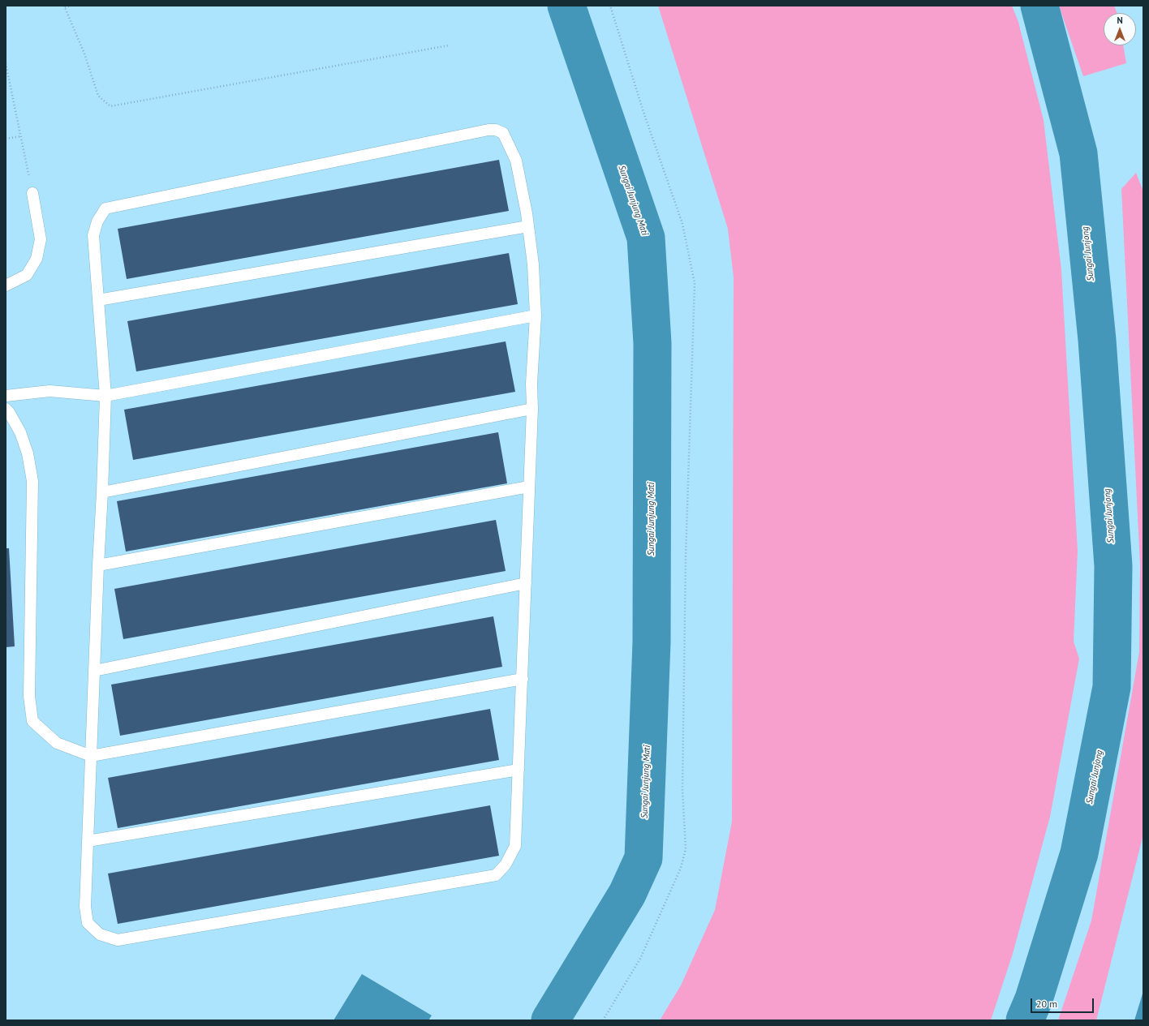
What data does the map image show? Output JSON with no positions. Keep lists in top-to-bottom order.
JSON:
{
  "water": ["Sungai Junjung Mati", "Sungai Junjong"],
  "scale_bar": "20 m",
  "north": "top"
}
